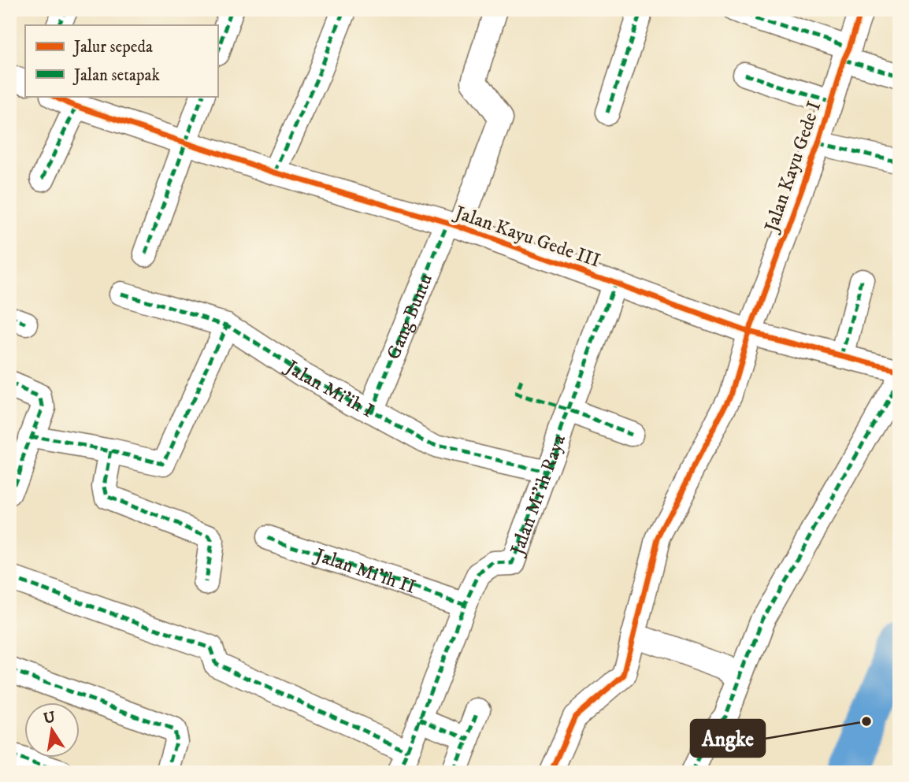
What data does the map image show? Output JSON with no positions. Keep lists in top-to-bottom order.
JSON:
{
  "streets": {
    "street": [
      "Jalan Kayu Gede I",
      "Jalan Kayu Gede III",
      "Gang Buntu",
      "Jalan Mi'ih I",
      "Jalan Mi'ih Raya",
      "Jalan Mi'ih II"
    ]
  },
  "crossings": [
    ["Jalan Kayu Gede I", "Jalan Kayu Gede III"],
    ["Jalan Kayu Gede III", "Gang Buntu"],
    ["Jalan Kayu Gede III", "Jalan Mi'ih Raya"],
    ["Gang Buntu", "Jalan Mi'ih I"],
    ["Jalan Mi'ih I", "Jalan Mi'ih Raya"],
    ["Jalan Mi'ih Raya", "Jalan Mi'ih II"]
  ],
  "places": ["Angke"],
  "legend": ["Jalur sepeda", "Jalan setapak"],
  "north": "top"
}
